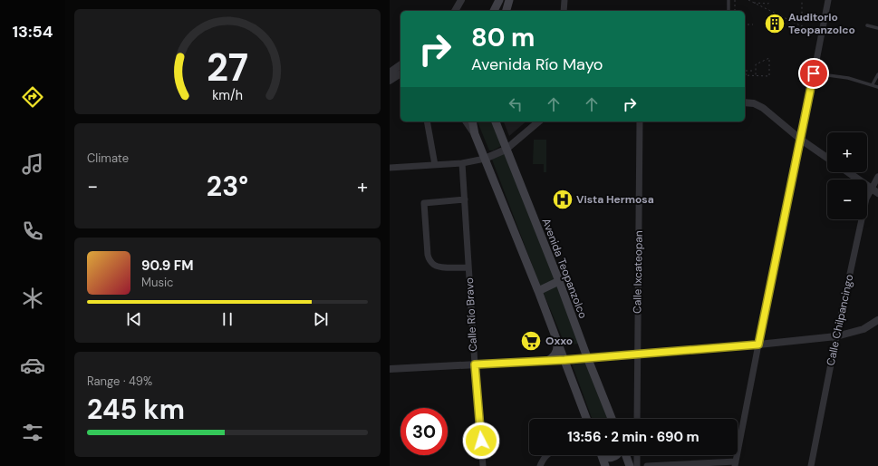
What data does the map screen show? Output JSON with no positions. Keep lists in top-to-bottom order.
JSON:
{
  "streets": {
    "main road": ["Avenida Teopanzolco"],
    "street": ["Calle Ixcateopan", "Calle Río Bravo", "Calle Chilpancingo"]
  },
  "places": {
    "building": ["Auditorio Teopanzolco"],
    "hospital": ["Vista Hermosa"],
    "supermarket": ["Oxxo"]
  },
  "page": {
    "tabs": "13:54",
    "turn": ["80 m", "Avenida Río Mayo"],
    "tile": [
      "Climate",
      ["Range · 49%", "245 km"]
    ],
    "map_buttons": ["+", "−"],
    "heat": ["−", "23°", "+"],
    "song": ["90.9 FM", "Music"],
    "limit": "30",
    "trip": "13:56 · 2 min · 690 m",
    "gauge": ["27", "km/h"]
  }
}
